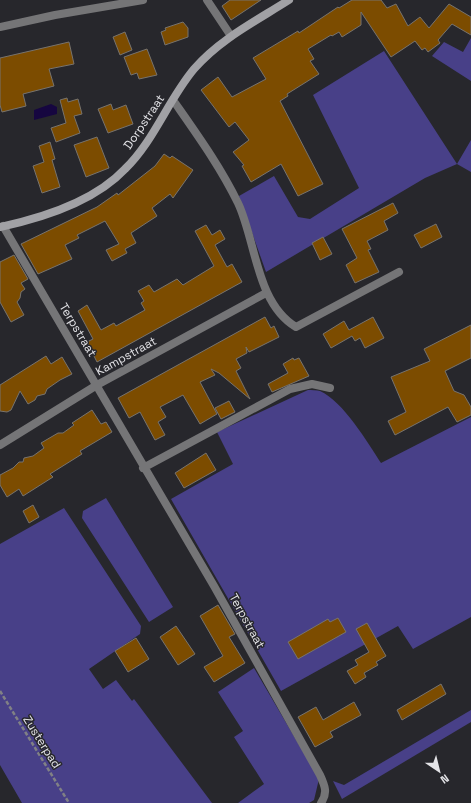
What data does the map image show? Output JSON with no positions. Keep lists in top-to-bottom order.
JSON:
{
  "streets": {
    "street": ["Dorpstraat", "Terpstraat", "Kampstraat"],
    "path": ["Zusterpad"]
  },
  "crossings": [
    ["Dorpstraat", "Terpstraat"],
    ["Terpstraat", "Kampstraat"]
  ],
  "north": "bottom right"
}
